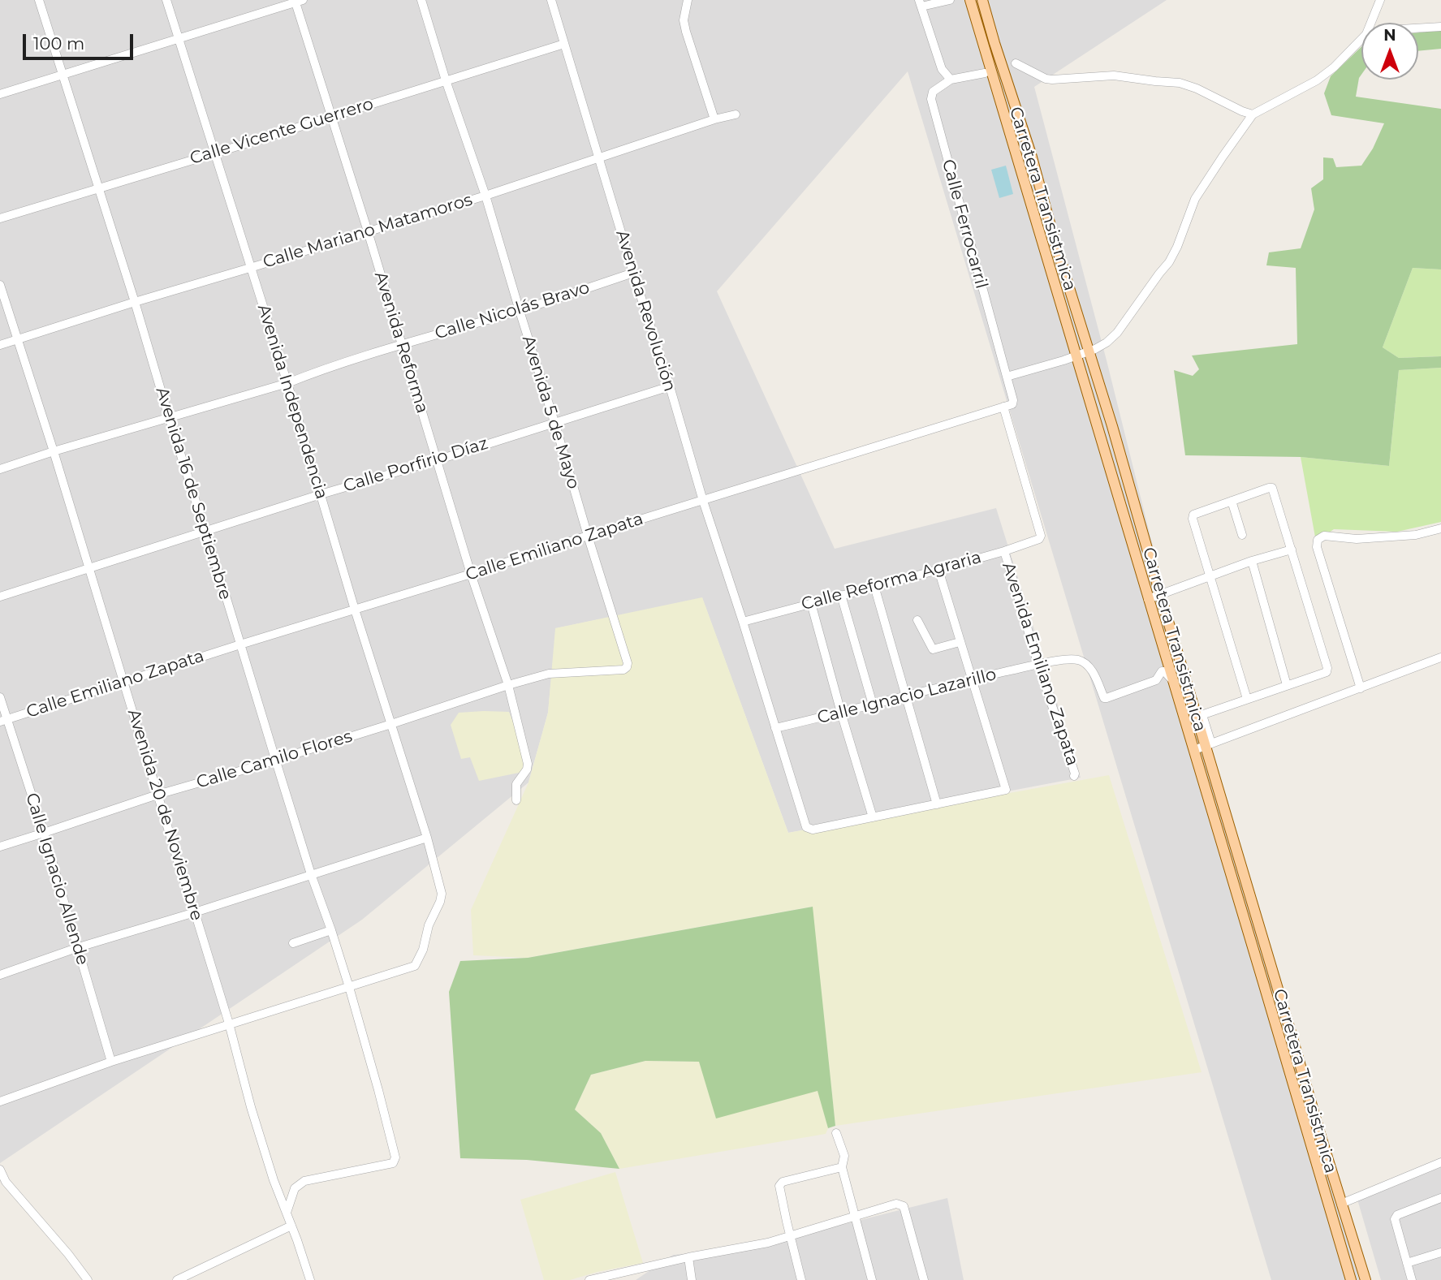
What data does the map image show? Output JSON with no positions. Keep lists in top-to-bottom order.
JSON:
{
  "streets": {
    "main road": ["Carretera Transistmica"],
    "street": [
      "Calle Vicente Guerrero",
      "Calle Ferrocarril",
      "Calle Mariano Matamoros",
      "Calle Nicolás Bravo",
      "Avenida Revolución",
      "Avenida Reforma",
      "Avenida Independencia",
      "Avenida 5 de Mayo",
      "Calle Porfirio Díaz",
      "Avenida 16 de Septiembre",
      "Calle Emiliano Zapata",
      "Calle Reforma Agraria",
      "Avenida Emiliano Zapata",
      "Calle Ignacio Lazarillo",
      "Calle Camilo Flores",
      "Avenida 20 de Noviembre",
      "Calle Ignacio Allende"
    ]
  },
  "crossings": [
    ["Calle Vicente Guerrero", "Avenida Revolución"],
    ["Calle Vicente Guerrero", "Avenida Reforma"],
    ["Calle Vicente Guerrero", "Avenida Independencia"],
    ["Calle Vicente Guerrero", "Avenida 5 de Mayo"],
    ["Calle Vicente Guerrero", "Avenida 16 de Septiembre"],
    ["Carretera Transistmica", "Calle Ignacio Lazarillo"],
    ["Calle Mariano Matamoros", "Avenida Revolución"],
    ["Calle Mariano Matamoros", "Avenida Reforma"],
    ["Calle Mariano Matamoros", "Avenida Independencia"],
    ["Calle Mariano Matamoros", "Avenida 5 de Mayo"],
    ["Calle Mariano Matamoros", "Avenida 16 de Septiembre"],
    ["Calle Mariano Matamoros", "Avenida 20 de Noviembre"],
    ["Calle Nicolás Bravo", "Avenida Revolución"],
    ["Calle Nicolás Bravo", "Avenida Reforma"],
    ["Calle Nicolás Bravo", "Avenida Independencia"],
    ["Calle Nicolás Bravo", "Avenida 5 de Mayo"],
    ["Calle Nicolás Bravo", "Avenida 16 de Septiembre"],
    ["Calle Nicolás Bravo", "Avenida 20 de Noviembre"],
    ["Avenida Revolución", "Calle Porfirio Díaz"],
    ["Avenida Revolución", "Calle Emiliano Zapata"],
    ["Avenida Revolución", "Calle Reforma Agraria"],
    ["Avenida Revolución", "Calle Ignacio Lazarillo"],
    ["Avenida Reforma", "Calle Porfirio Díaz"],
    ["Avenida Reforma", "Calle Emiliano Zapata"],
    ["Avenida Reforma", "Calle Camilo Flores"],
    ["Avenida Independencia", "Calle Porfirio Díaz"],
    ["Avenida Independencia", "Avenida 16 de Septiembre"],
    ["Avenida Independencia", "Calle Emiliano Zapata"],
    ["Avenida Independencia", "Calle Camilo Flores"],
    ["Avenida 5 de Mayo", "Calle Porfirio Díaz"],
    ["Avenida 5 de Mayo", "Calle Emiliano Zapata"],
    ["Avenida 5 de Mayo", "Calle Camilo Flores"],
    ["Calle Porfirio Díaz", "Avenida 16 de Septiembre"],
    ["Calle Porfirio Díaz", "Avenida 20 de Noviembre"],
    ["Avenida 16 de Septiembre", "Calle Emiliano Zapata"],
    ["Avenida 16 de Septiembre", "Calle Camilo Flores"],
    ["Avenida 16 de Septiembre", "Avenida 20 de Noviembre"],
    ["Calle Emiliano Zapata", "Calle Reforma Agraria"],
    ["Calle Emiliano Zapata", "Avenida 20 de Noviembre"],
    ["Calle Emiliano Zapata", "Calle Ignacio Allende"],
    ["Calle Reforma Agraria", "Avenida Emiliano Zapata"],
    ["Avenida Emiliano Zapata", "Calle Ignacio Lazarillo"],
    ["Calle Camilo Flores", "Avenida 20 de Noviembre"],
    ["Calle Camilo Flores", "Calle Ignacio Allende"]
  ],
  "scale_bar": "100 m",
  "north": "top"
}
